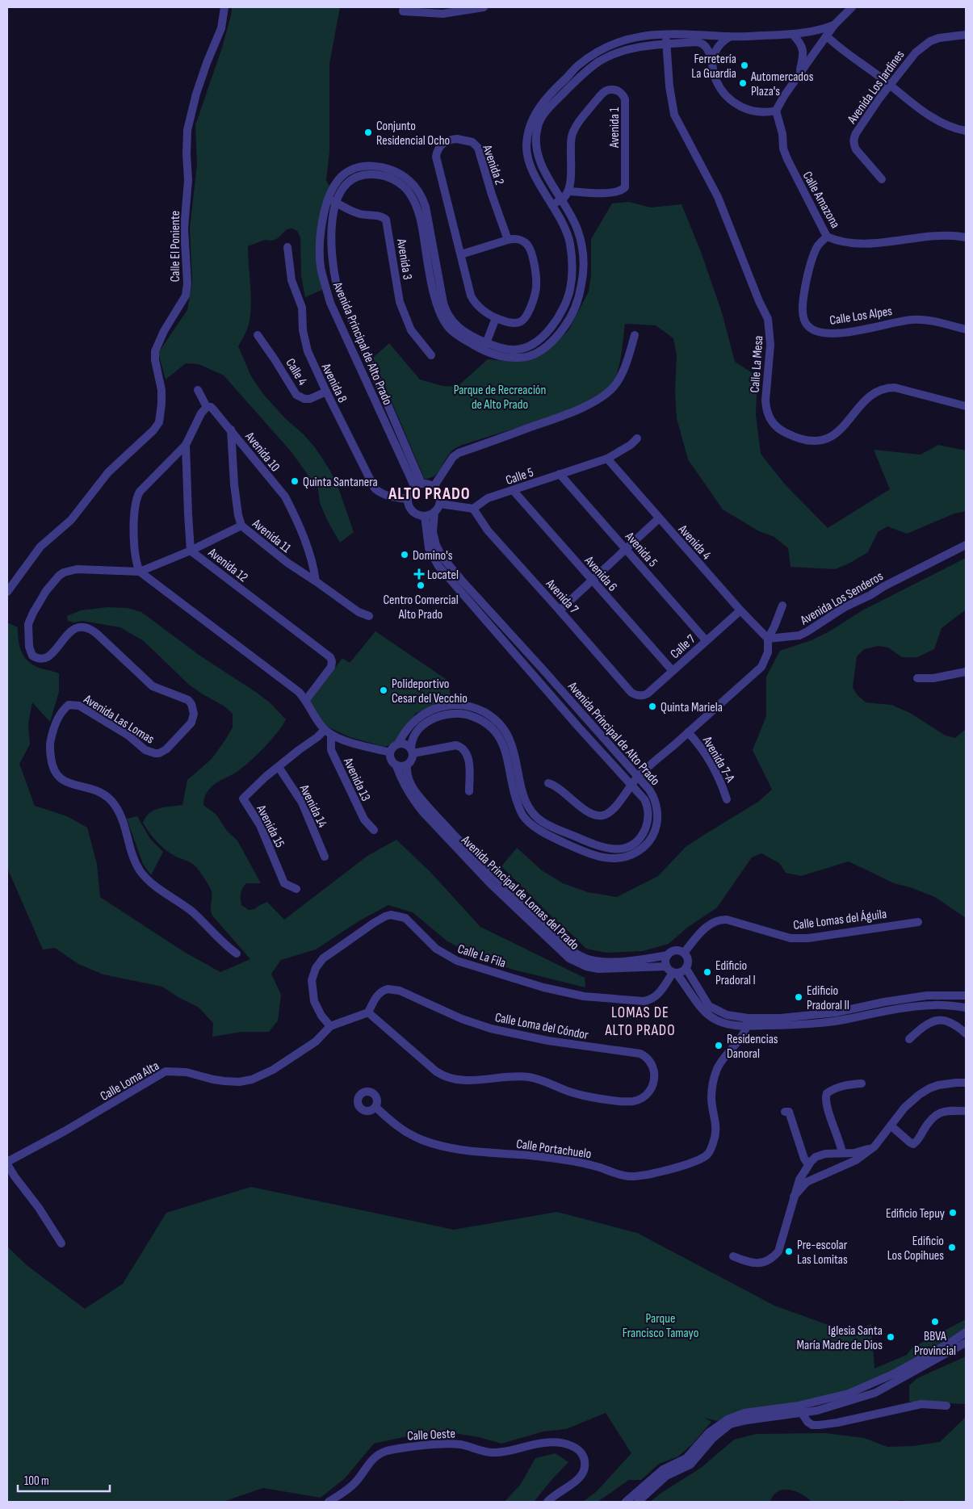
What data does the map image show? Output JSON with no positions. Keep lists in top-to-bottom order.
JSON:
{
  "streets": {
    "street": [
      "Avenida Los Jardines",
      "Avenida 1",
      "Avenida 2",
      "Calle Amazona",
      "Calle El Poniente",
      "Avenida 3",
      "Calle Los Alpes",
      "Avenida Principal de Alto Prado",
      "Calle La Mesa",
      "Calle 4",
      "Avenida 8",
      "Avenida 10",
      "Calle 5",
      "Avenida 11",
      "Avenida 4",
      "Avenida 5",
      "Avenida 12",
      "Avenida 6",
      "Avenida 7",
      "Avenida Los Senderos",
      "Calle 7",
      "Avenida Las Lomas",
      "Avenida 7-A",
      "Avenida 13",
      "Avenida 14",
      "Avenida 15",
      "Avenida Principal de Lomas del Prado",
      "Calle Lomas del Águila",
      "Calle La Fila",
      "Calle Loma del Cóndor",
      "Calle Loma Alta",
      "Calle Portachuelo",
      "Calle Oeste"
    ]
  },
  "crossings": [
    ["Calle Amazona", "Calle Los Alpes"],
    ["Calle Amazona", "Avenida Principal de Alto Prado"],
    ["Avenida 3", "Avenida Principal de Alto Prado"],
    ["Avenida Principal de Alto Prado", "Calle La Mesa"],
    ["Avenida Principal de Alto Prado", "Avenida 8"],
    ["Avenida Principal de Alto Prado", "Avenida Principal de Lomas del Prado"],
    ["Calle 4", "Avenida 8"],
    ["Avenida 10", "Avenida 11"],
    ["Avenida 10", "Avenida 12"],
    ["Calle 5", "Avenida 4"],
    ["Calle 5", "Avenida 5"],
    ["Calle 5", "Avenida 6"],
    ["Calle 5", "Avenida 7"],
    ["Avenida 4", "Avenida Los Senderos"],
    ["Avenida 4", "Calle 7"],
    ["Avenida 5", "Calle 7"],
    ["Avenida 6", "Calle 7"],
    ["Avenida 7", "Calle 7"],
    ["Avenida 14", "Avenida 15"],
    ["Avenida Principal de Lomas del Prado", "Calle Lomas del Águila"],
    ["Avenida Principal de Lomas del Prado", "Calle La Fila"],
    ["Calle Lomas del Águila", "Calle La Fila"],
    ["Calle La Fila", "Calle Loma Alta"]
  ],
  "districts": ["ALTO PRADO", "LOMAS DE ALTO PRADO"],
  "parks": ["Parque de Recreación de Alto Prado", "Parque Francisco Tamayo"],
  "places": {
    "other": [
      "Ferretería La Guardia",
      "Automercados Plaza's",
      "Conjunto Residencial Ocho",
      "Quinta Santanera",
      "Domino's",
      "Centro Comercial Alto Prado",
      "Polideportivo Cesar del Vecchio",
      "Quinta Mariela",
      "Edificio Pradoral I",
      "Edificio Pradoral II",
      "Residencias Danoral",
      "Edificio Tepuy",
      "Edificio Los Copihues",
      "Pre-escolar Las Lomitas",
      "BBVA Provincial",
      "Iglesia Santa María Madre de Dios"
    ],
    "health": ["Locatel"]
  },
  "scale_bar": "100 m"
}
